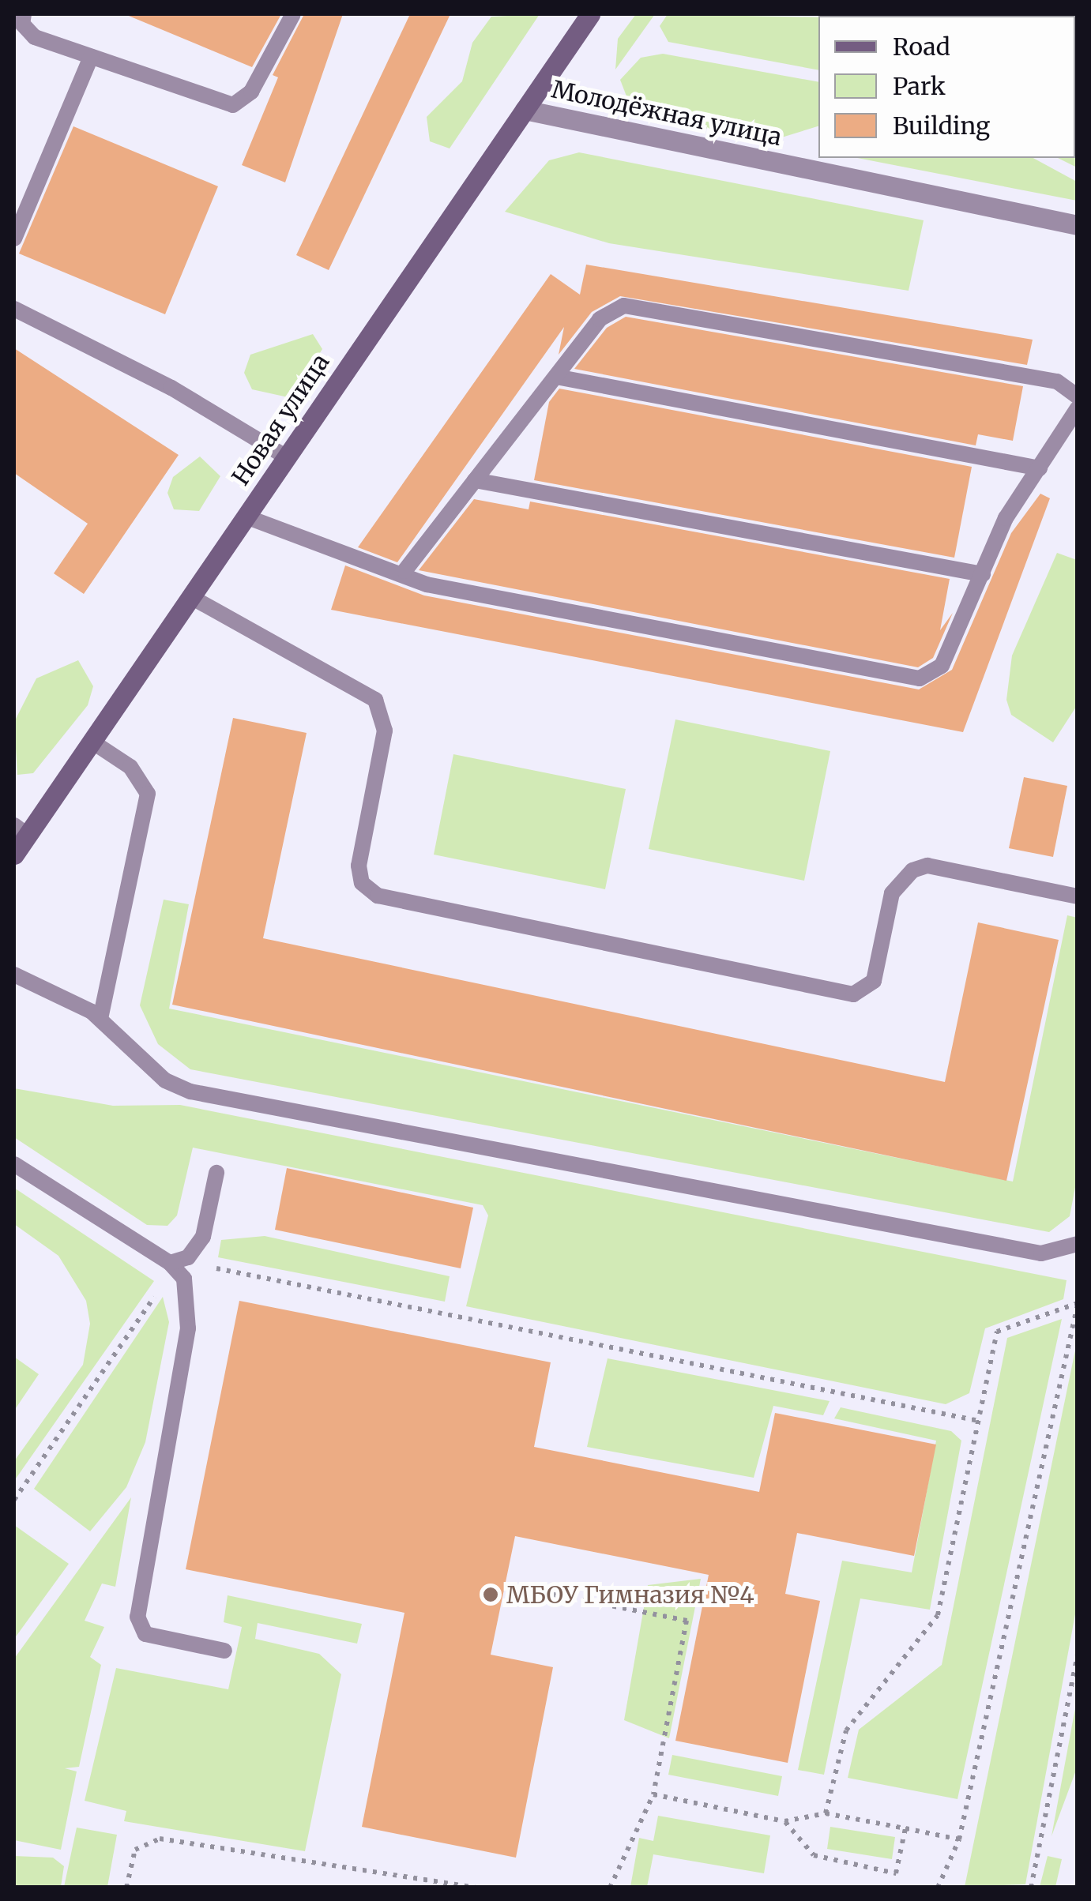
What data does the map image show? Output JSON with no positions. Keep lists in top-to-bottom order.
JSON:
{
  "streets": {
    "street": ["Молодёжная улица", "Новая улица"]
  },
  "crossings": [
    ["Молодёжная улица", "Новая улица"]
  ],
  "places": ["МБОУ Гимназия №4"],
  "legend": ["Road", "Park", "Building"]
}
